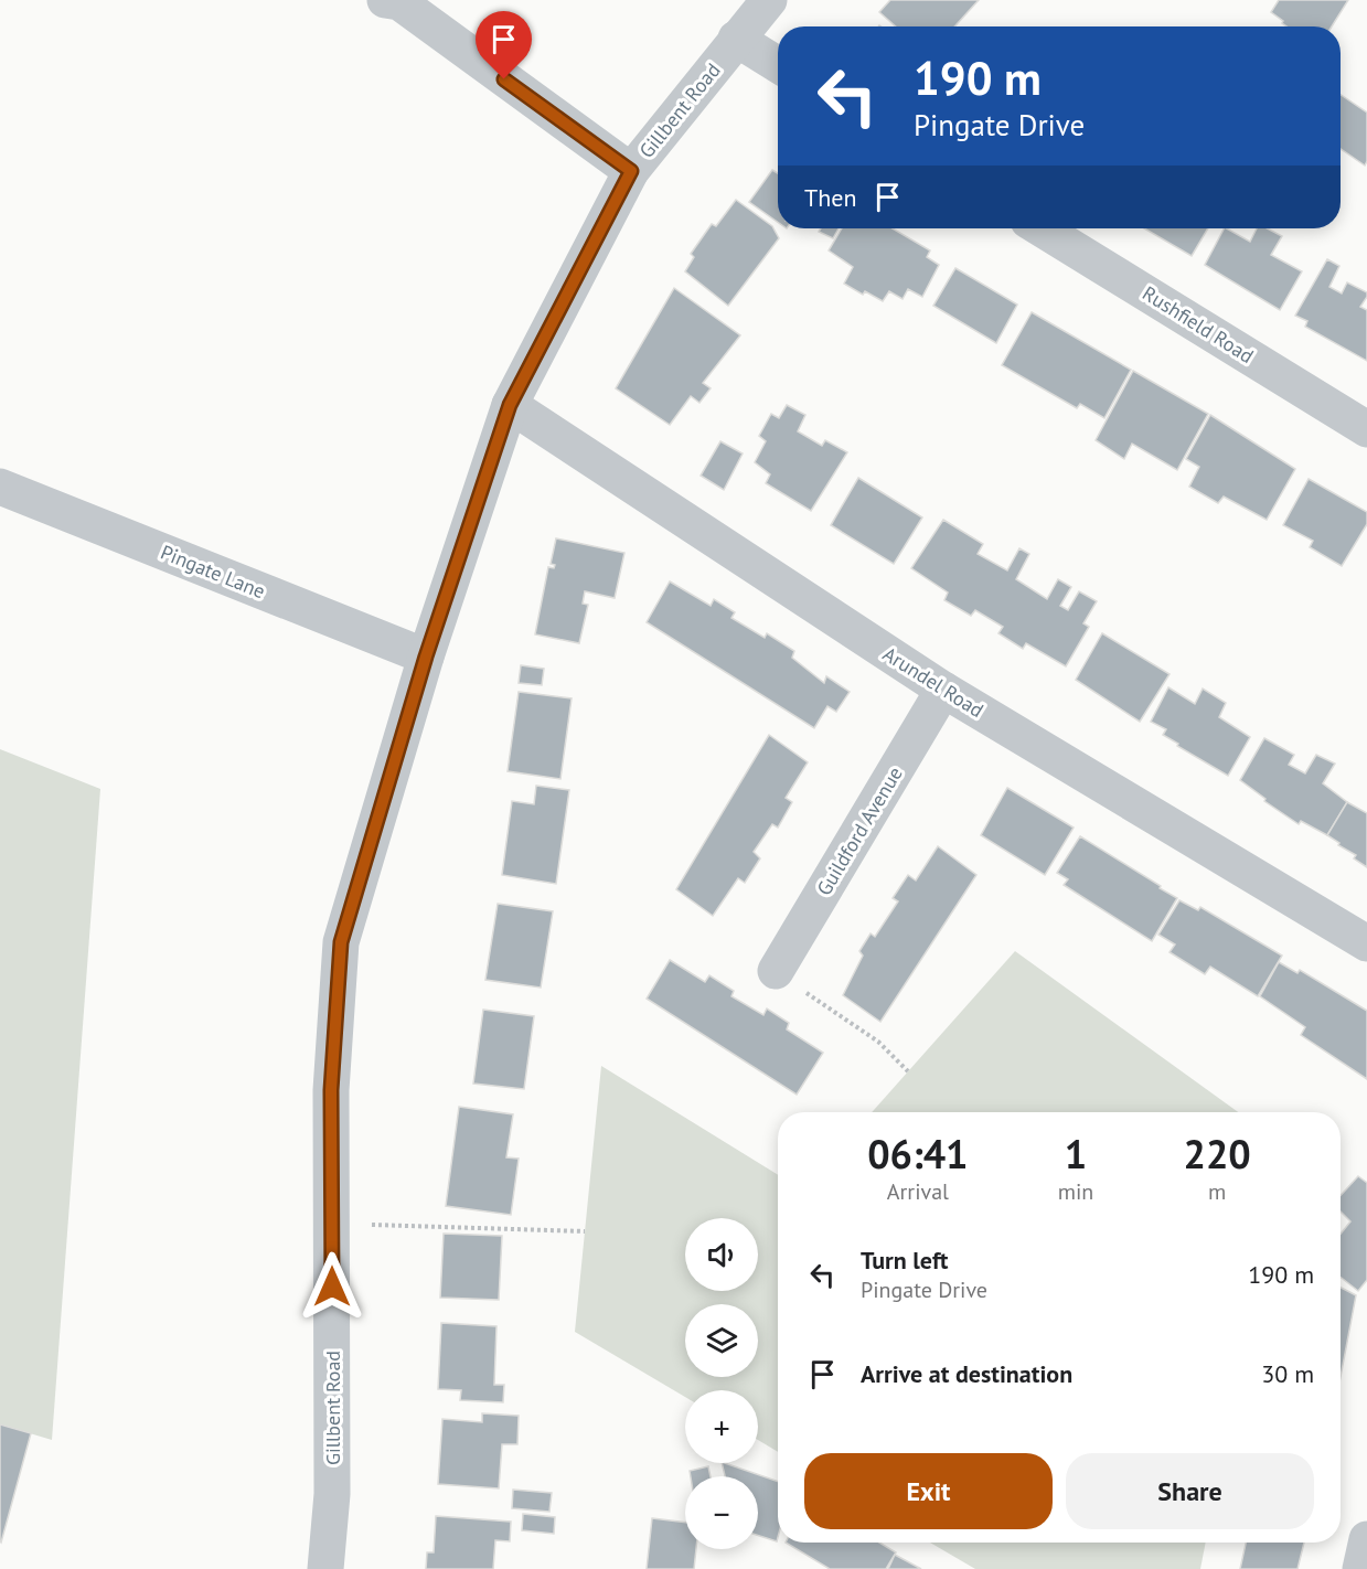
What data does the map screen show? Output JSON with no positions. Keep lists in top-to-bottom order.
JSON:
{
  "streets": {
    "street": [
      "Gillbent Road",
      "Rushfield Road",
      "Pingate Lane",
      "Arundel Road",
      "Guildford Avenue"
    ]
  },
  "crossings": [
    ["Gillbent Road", "Pingate Lane"],
    ["Gillbent Road", "Arundel Road"],
    ["Arundel Road", "Guildford Avenue"]
  ],
  "page": {
    "turn": ["190 m", "Pingate Drive"],
    "then": "Then",
    "eta": [
      "06:41",
      "Arrival",
      "1",
      "min",
      "220",
      "m"
    ],
    "map_buttons": ["+", "−"],
    "list": [
      {
        "name": "Turn left",
        "note": "Pingate Drive",
        "value": "190 m"
      },
      {
        "name": "Arrive at destination",
        "value": "30 m"
      }
    ],
    "buttons": ["Exit", "Share"]
  }
}
